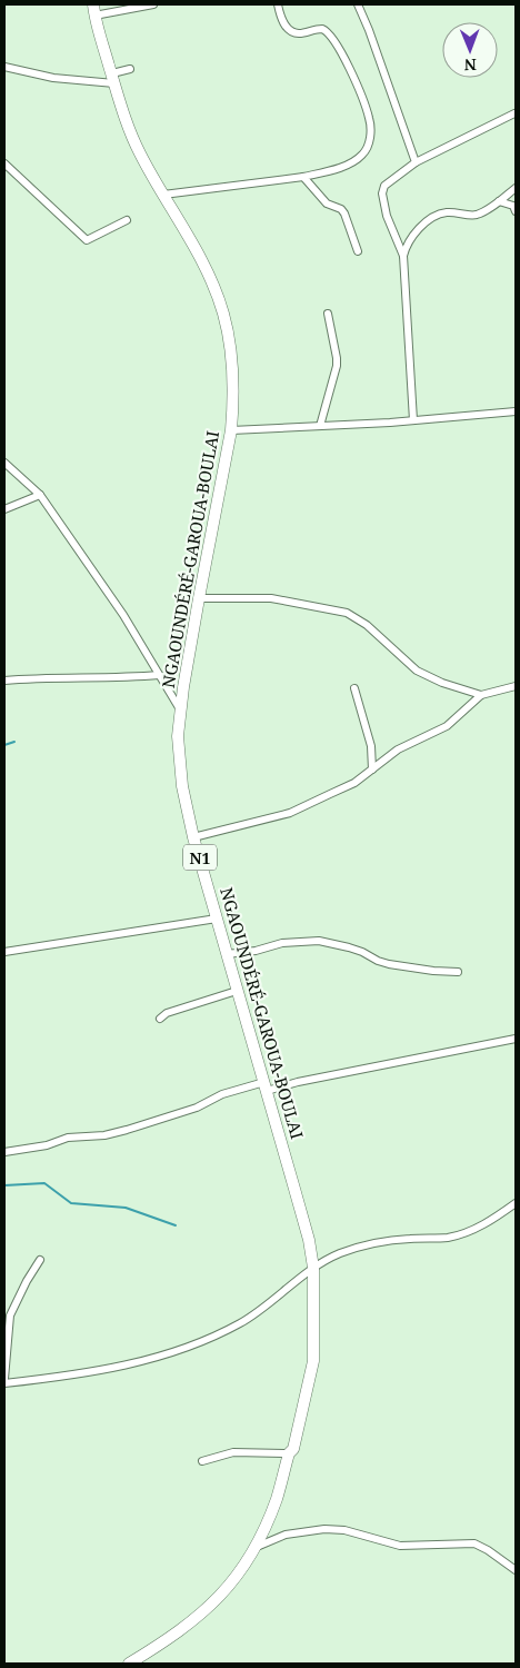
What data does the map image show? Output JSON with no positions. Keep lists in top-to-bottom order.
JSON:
{
  "streets": {
    "highway": ["NGAOUNDÉRÉ-GAROUA-BOULAI", "N1"]
  },
  "north": "bottom"
}
